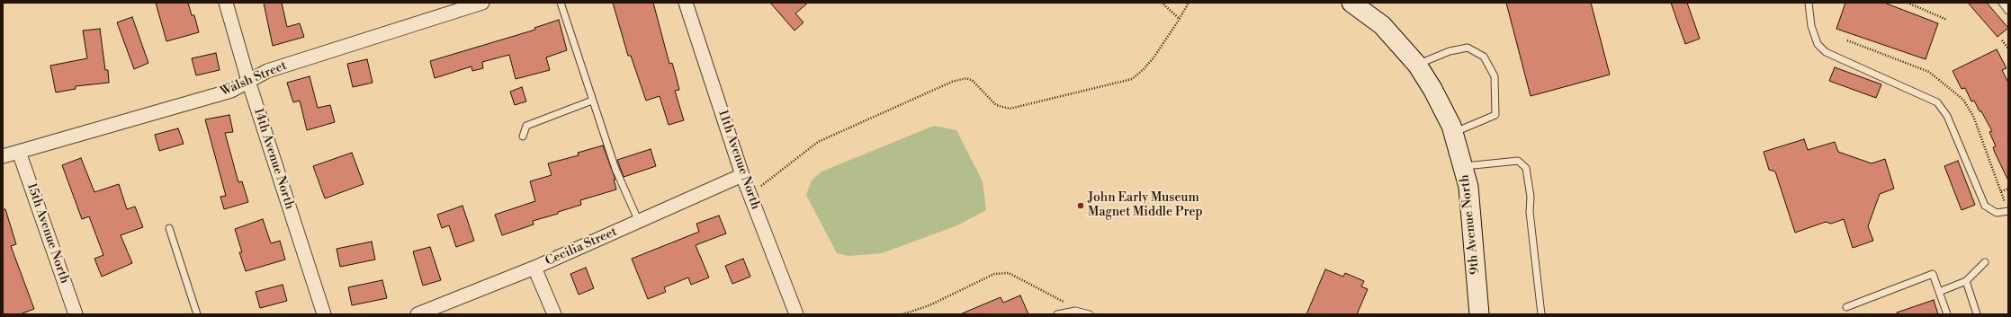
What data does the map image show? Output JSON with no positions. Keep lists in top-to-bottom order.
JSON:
{
  "streets": {
    "street": [
      "Walsh Street",
      "14th Avenue North",
      "11th Avenue North",
      "9th Avenue North",
      "15th Avenue North",
      "Cecilia Street"
    ]
  },
  "crossings": [
    ["Walsh Street", "14th Avenue North"],
    ["Walsh Street", "15th Avenue North"],
    ["11th Avenue North", "Cecilia Street"]
  ],
  "places": ["John Early Museum Magnet Middle Prep"]
}
